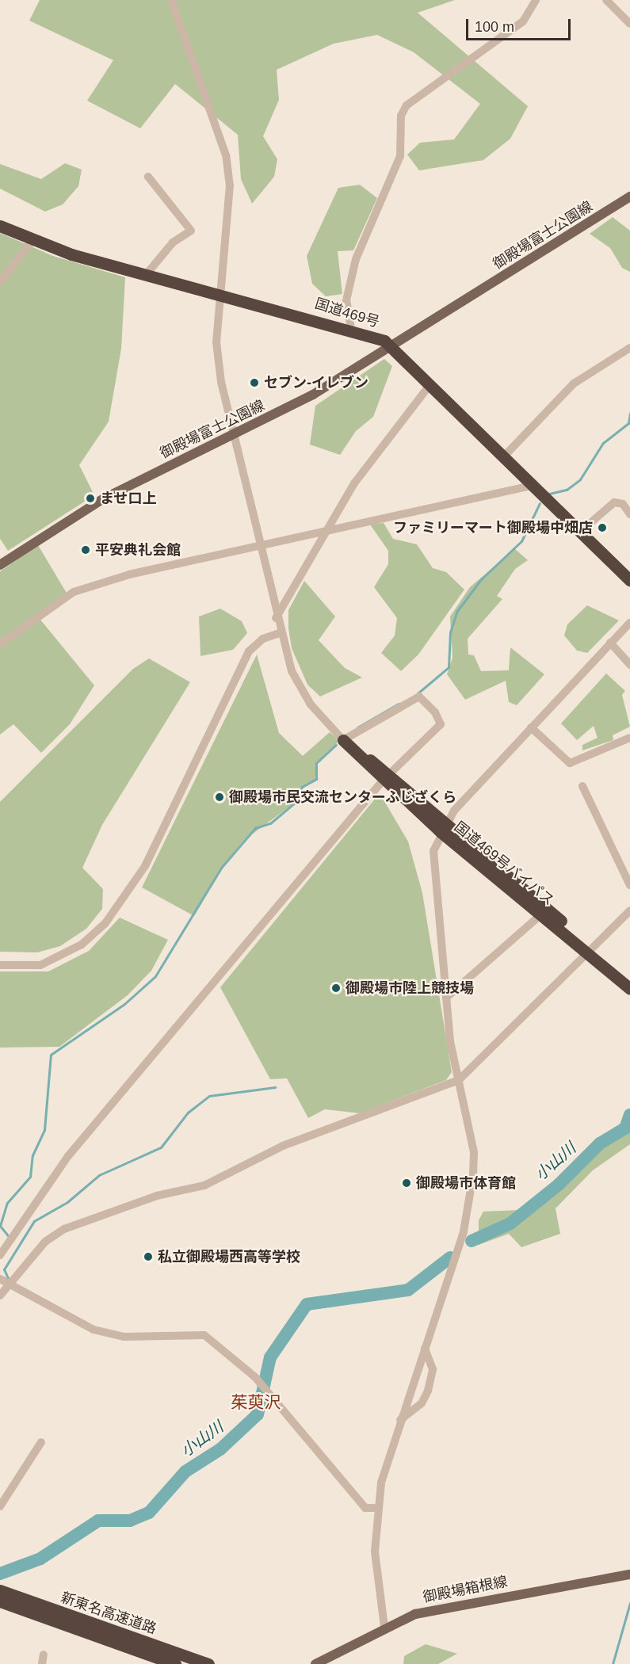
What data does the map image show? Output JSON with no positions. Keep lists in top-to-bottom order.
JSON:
{
  "streets": {
    "highway": ["国道469号", "国道469号バイパス", "新東名高速道路"],
    "main road": ["御殿場富士公園線", "御殿場箱根線"]
  },
  "crossings": [
    ["御殿場富士公園線", "国道469号"]
  ],
  "districts": ["茱萸沢"],
  "water": ["小山川"],
  "places": [
    "セブン-イレブン",
    "ませ口上",
    "ファミリーマート御殿場中畑店",
    "平安典礼会館",
    "御殿場市民交流センターふじざくら",
    "御殿場市陸上競技場",
    "御殿場市体育館",
    "私立御殿場西高等学校"
  ],
  "scale_bar": "100 m"
}
